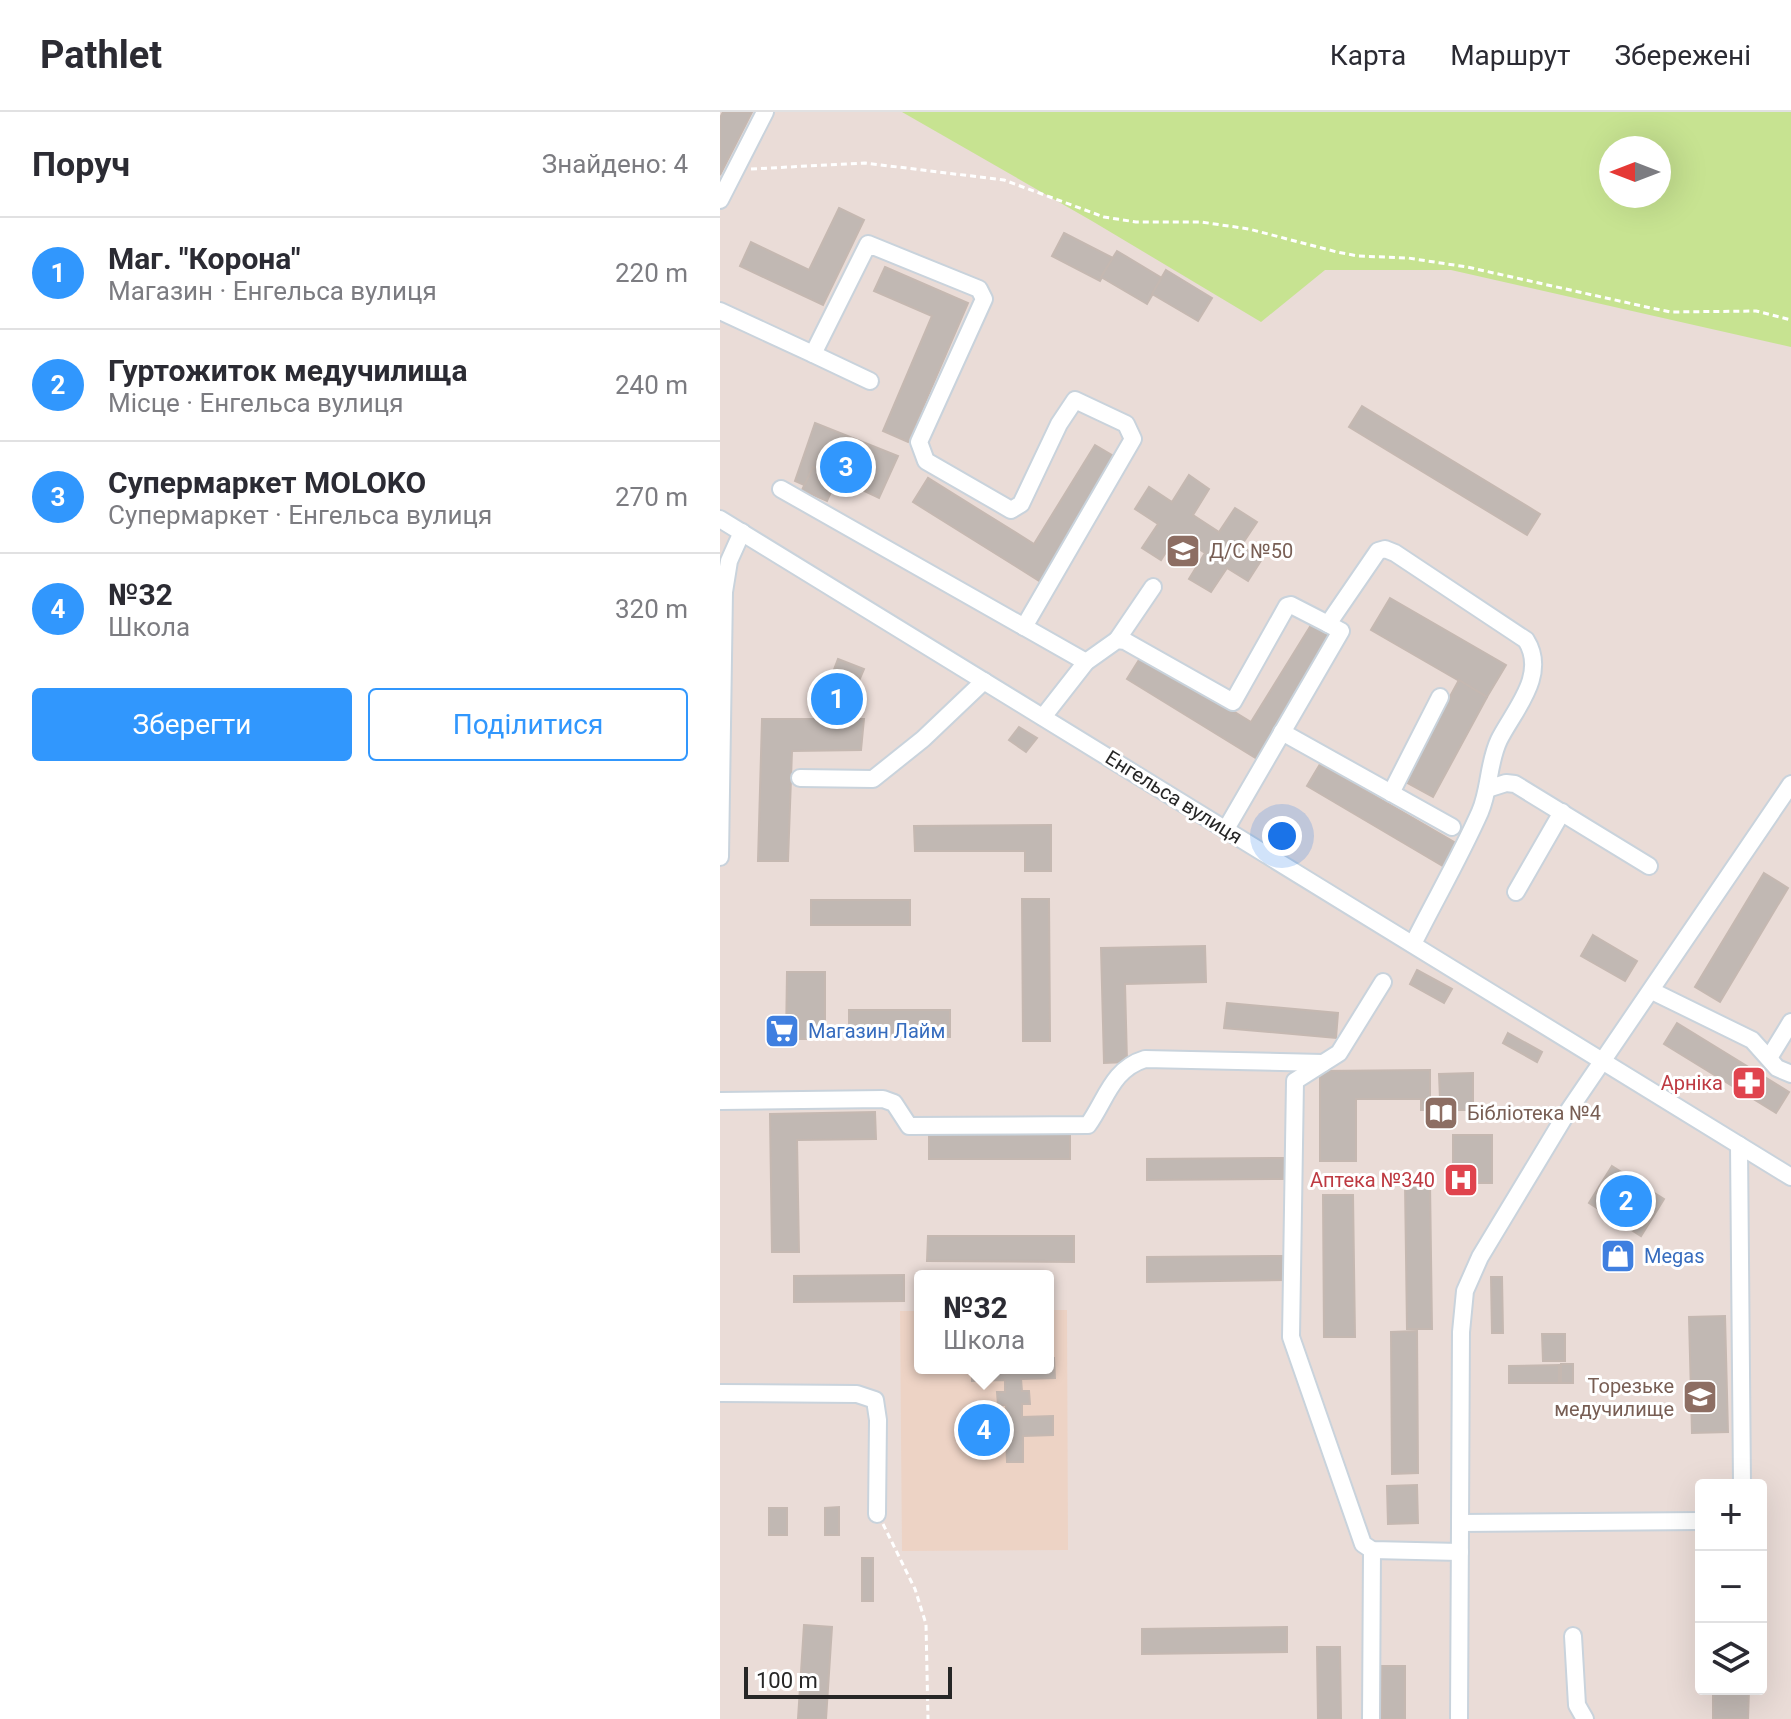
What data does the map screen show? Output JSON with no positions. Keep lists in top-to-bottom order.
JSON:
{
  "streets": {
    "street": ["Енгельса вулиця"]
  },
  "places": {
    "school or university": ["Д/С №50", "Торезьке медучилище"],
    "supermarket": ["Магазин Лайм"],
    "pharmacy": ["Арніка"],
    "library": ["Бібліотека №4"],
    "hospital": ["Аптека №340"],
    "shop": ["Megas"]
  },
  "scale_bar": "100 m",
  "north": "left",
  "page": {
    "header": "Pathlet",
    "nav": ["Карта", "Маршрут", "Збережені"],
    "heading": ["Поруч", "Знайдено: 4"],
    "list": [
      {
        "mark": "1",
        "name": "Маг. \"Корона\"",
        "note": "Магазин · Енгельса вулиця",
        "value": "220 m"
      },
      {
        "mark": "2",
        "name": "Гуртожиток медучилища",
        "note": "Місце · Енгельса вулиця",
        "value": "240 m"
      },
      {
        "mark": "3",
        "name": "Супермаркет MOLOKO",
        "note": "Супермаркет · Енгельса вулиця",
        "value": "270 m"
      },
      {
        "mark": "4",
        "name": "№32",
        "note": "Школа",
        "value": "320 m"
      }
    ],
    "pins": [
      "3",
      "1",
      "2",
      "4"
    ],
    "buttons": ["Зберегти", "Поділитися"],
    "popup": ["№32", "Школа"],
    "map_buttons": ["+", "−"],
    "scale": "100 m"
  }
}
